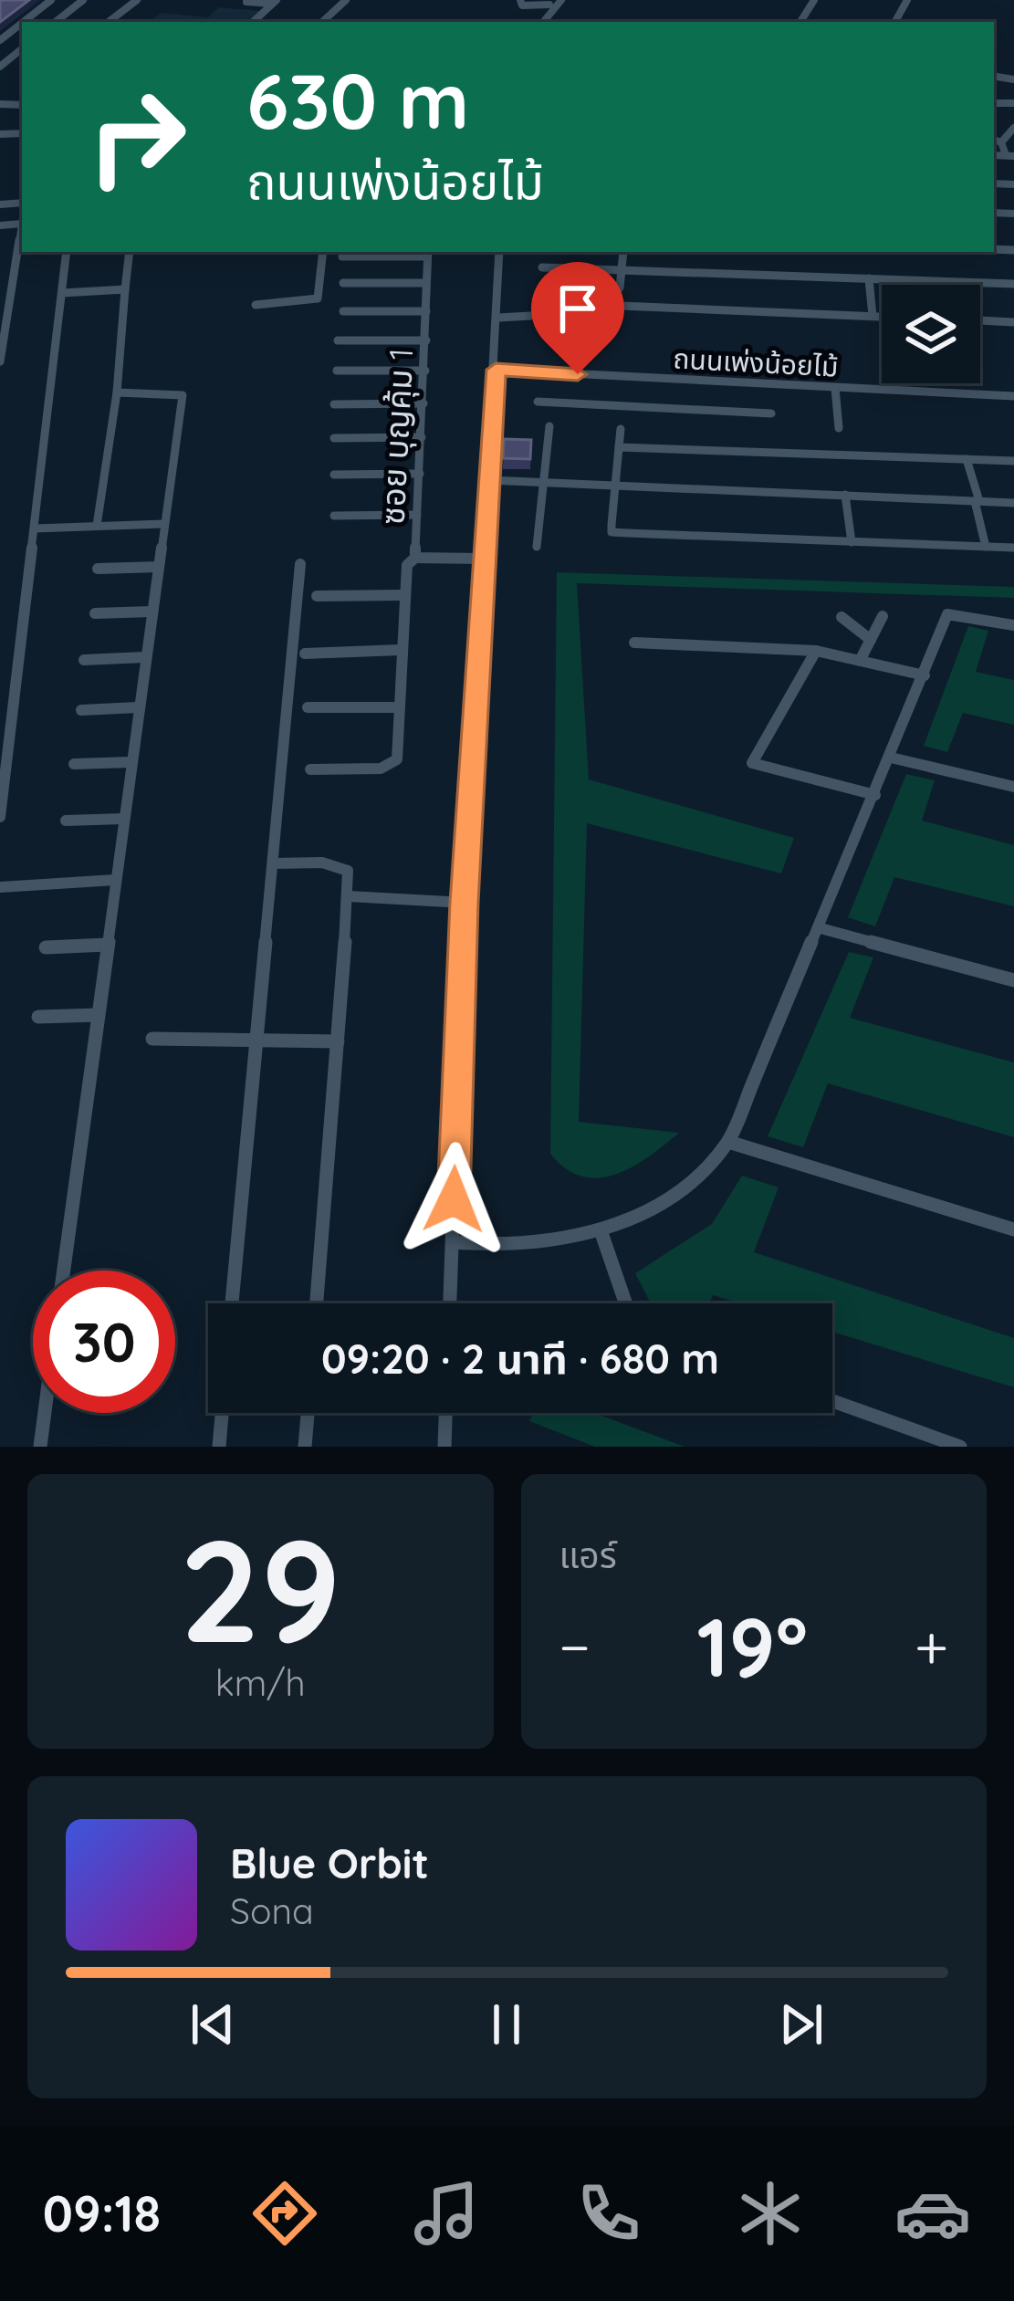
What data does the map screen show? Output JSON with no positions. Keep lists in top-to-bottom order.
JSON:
{
  "streets": {
    "street": ["ถนนเพ่งน้อยไม้", "ซอย บุญคุ้ม 1"]
  },
  "page": {
    "turn": ["630 m", "ถนนเพ่งน้อยไม้"],
    "limit": "30",
    "trip": "09:20 · 2 นาที · 680 m",
    "tile": [
      ["29", "km/h"],
      "แอร์"
    ],
    "heat": ["−", "19°", "+"],
    "song": ["Blue Orbit", "Sona"],
    "tabs": "09:18"
  }
}
